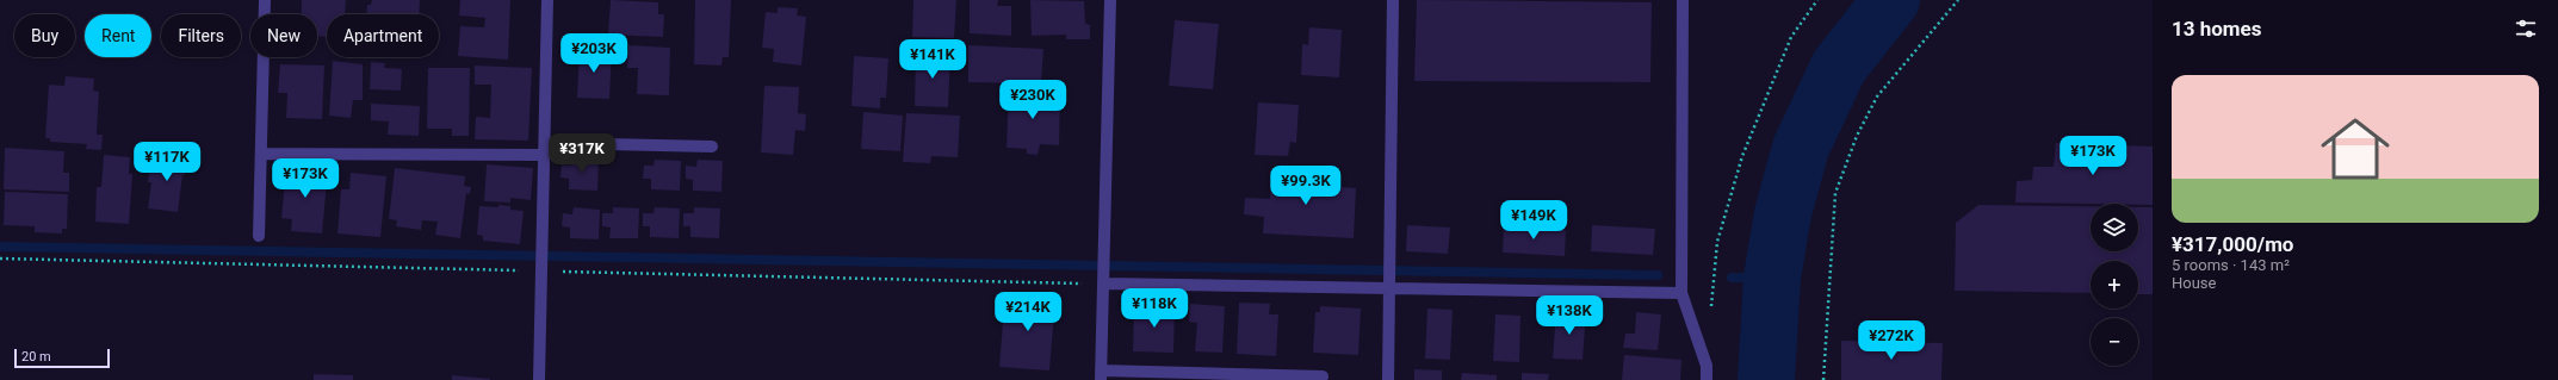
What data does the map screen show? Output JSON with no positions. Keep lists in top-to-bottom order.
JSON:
{
  "scale_bar": "20 m",
  "page": {
    "heading": "13 homes",
    "chip": [
      "Buy",
      "Rent",
      "Filters",
      "New",
      "Apartment"
    ],
    "price": [
      "¥203K",
      "¥141K",
      "¥230K",
      "¥317K",
      "¥173K",
      "¥117K",
      "¥173K",
      "¥99.3K",
      "¥149K",
      "¥118K",
      "¥214K",
      "¥138K",
      "¥272K"
    ],
    "list": [
      {
        "name": "¥317,000/mo",
        "note": "5 rooms · 143 m² · House"
      }
    ],
    "map_buttons": ["+", "−"],
    "scale": "20 m"
  }
}
